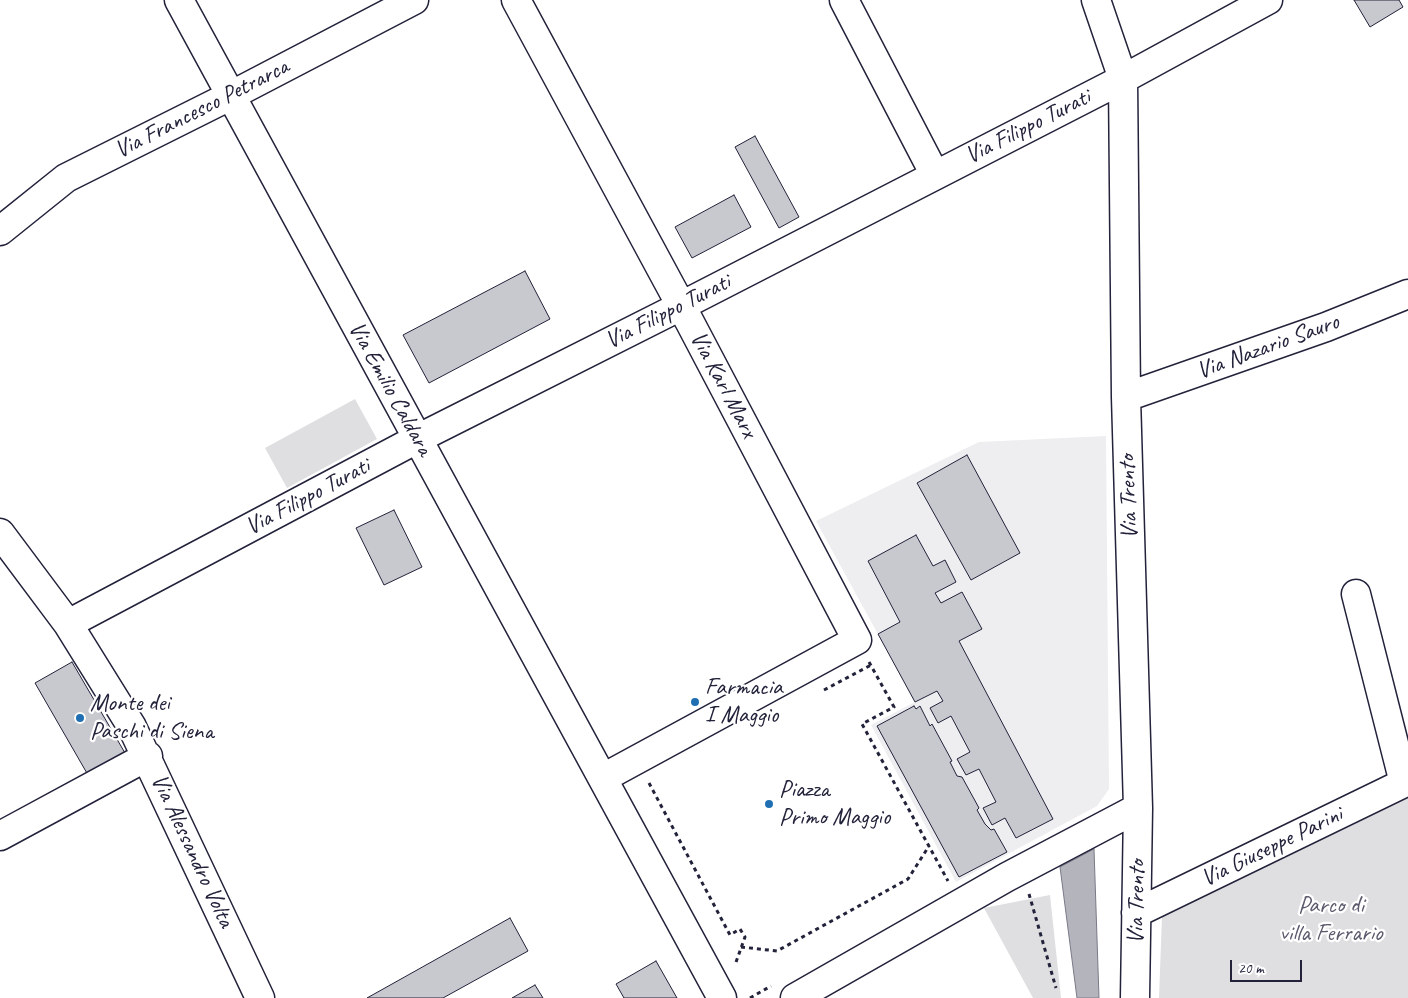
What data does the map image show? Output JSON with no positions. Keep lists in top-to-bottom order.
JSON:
{
  "streets": {
    "street": [
      "Via Francesco Petrarca",
      "Via Filippo Turati",
      "Via Nazario Sauro",
      "Via Karl Marx",
      "Via Emilio Caldara",
      "Via Trento",
      "Via Giuseppe Parini",
      "Via Alessandro Volta"
    ]
  },
  "crossings": [
    ["Via Francesco Petrarca", "Via Emilio Caldara"],
    ["Via Filippo Turati", "Via Karl Marx"],
    ["Via Filippo Turati", "Via Emilio Caldara"],
    ["Via Filippo Turati", "Via Trento"],
    ["Via Filippo Turati", "Via Alessandro Volta"],
    ["Via Nazario Sauro", "Via Trento"],
    ["Via Trento", "Via Giuseppe Parini"]
  ],
  "parks": ["Parco di villa Ferrario"],
  "places": ["Farmacia I Maggio", "Monte dei Paschi di Siena", "Piazza Primo Maggio"],
  "scale_bar": "20 m"
}
